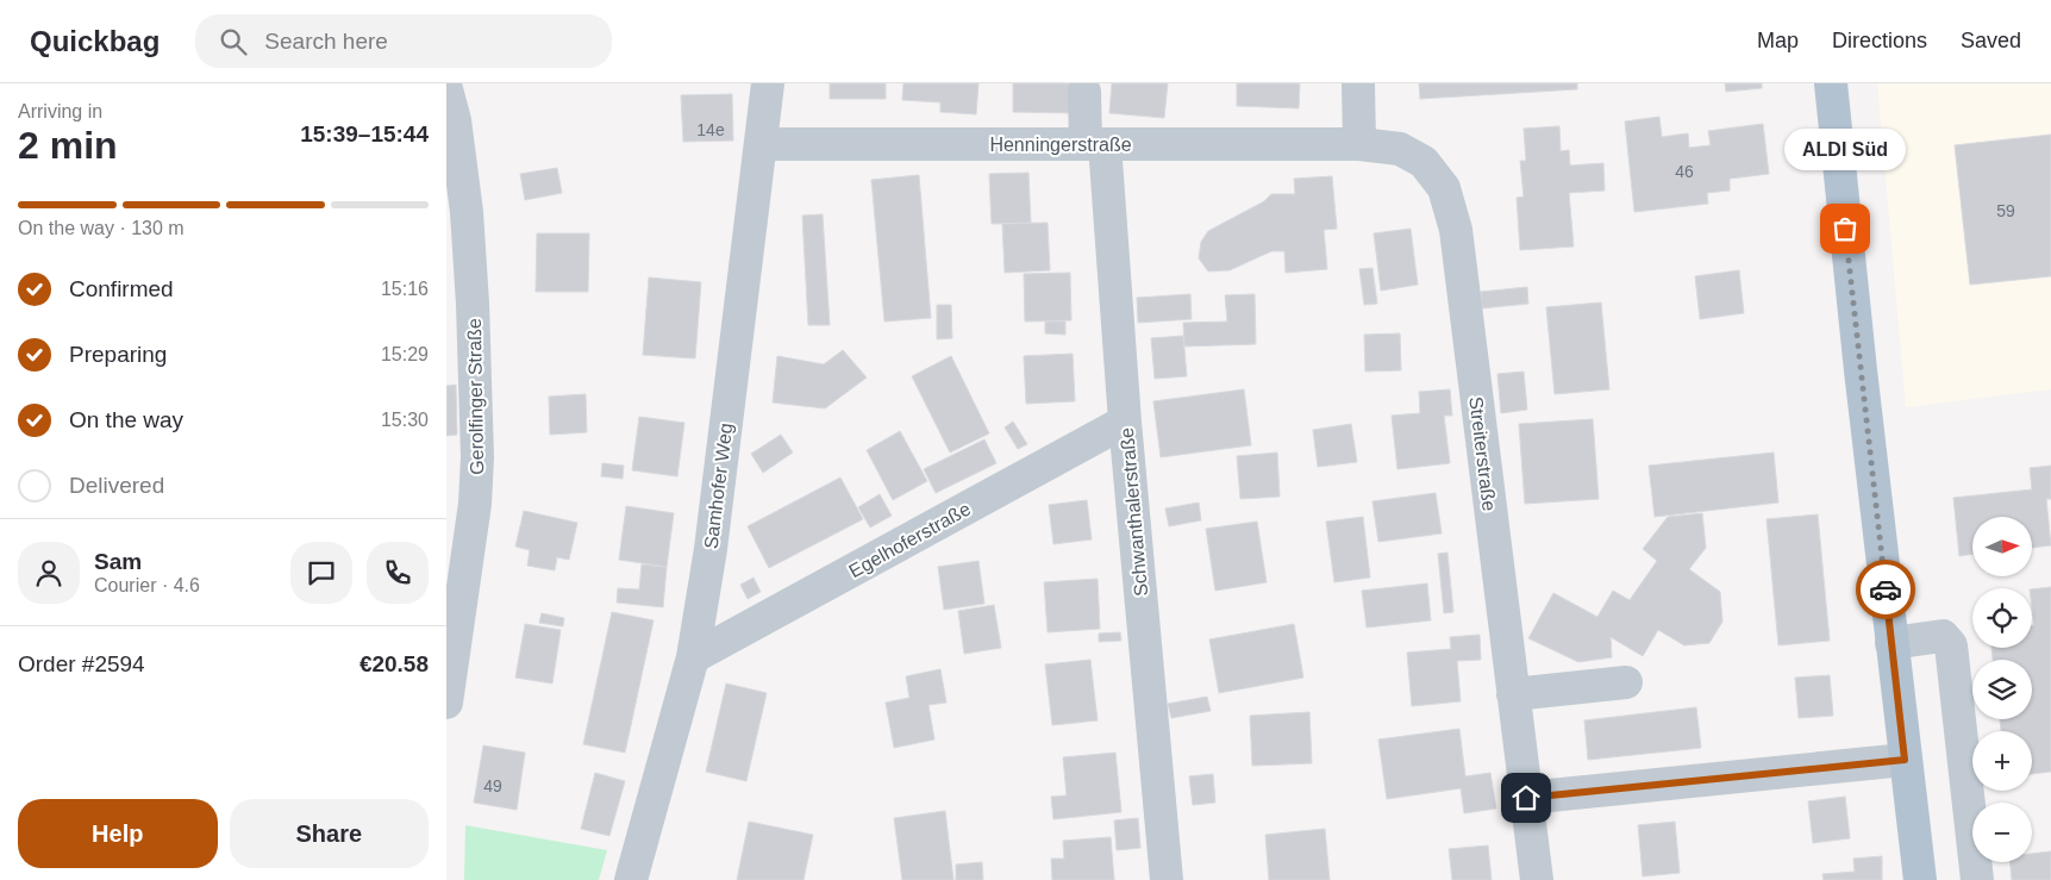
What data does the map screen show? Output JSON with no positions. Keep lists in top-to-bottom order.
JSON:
{
  "streets": {
    "street": [
      "Henningerstraße",
      "Gerolfinger Straße",
      "Streiterstraße",
      "Samhofer Weg",
      "Schwanthalerstraße",
      "Egelhoferstraße"
    ]
  },
  "crossings": [
    ["Henningerstraße", "Streiterstraße"],
    ["Henningerstraße", "Samhofer Weg"],
    ["Henningerstraße", "Schwanthalerstraße"],
    ["Samhofer Weg", "Egelhoferstraße"],
    ["Schwanthalerstraße", "Egelhoferstraße"]
  ],
  "places": ["ALDI Süd"],
  "house_numbers": [
    "14e",
    "46",
    "59",
    "49"
  ],
  "north": "right",
  "page": {
    "header": "Quickbag",
    "search": "Search here",
    "nav": ["Map", "Directions", "Saved"],
    "heading": ["2 min", "Arriving in", "15:39–15:44"],
    "panel": [
      "Sam",
      "Courier · 4.6",
      "Order #2594",
      "€20.58"
    ],
    "bubble": "ALDI Süd",
    "bar": "On the way · 130 m",
    "list": [
      ["Confirmed", "15:16"],
      ["Preparing", "15:29"],
      ["On the way", "15:30"],
      "Delivered"
    ],
    "map_buttons": ["+", "−"],
    "buttons": ["Help", "Share"]
  }
}
